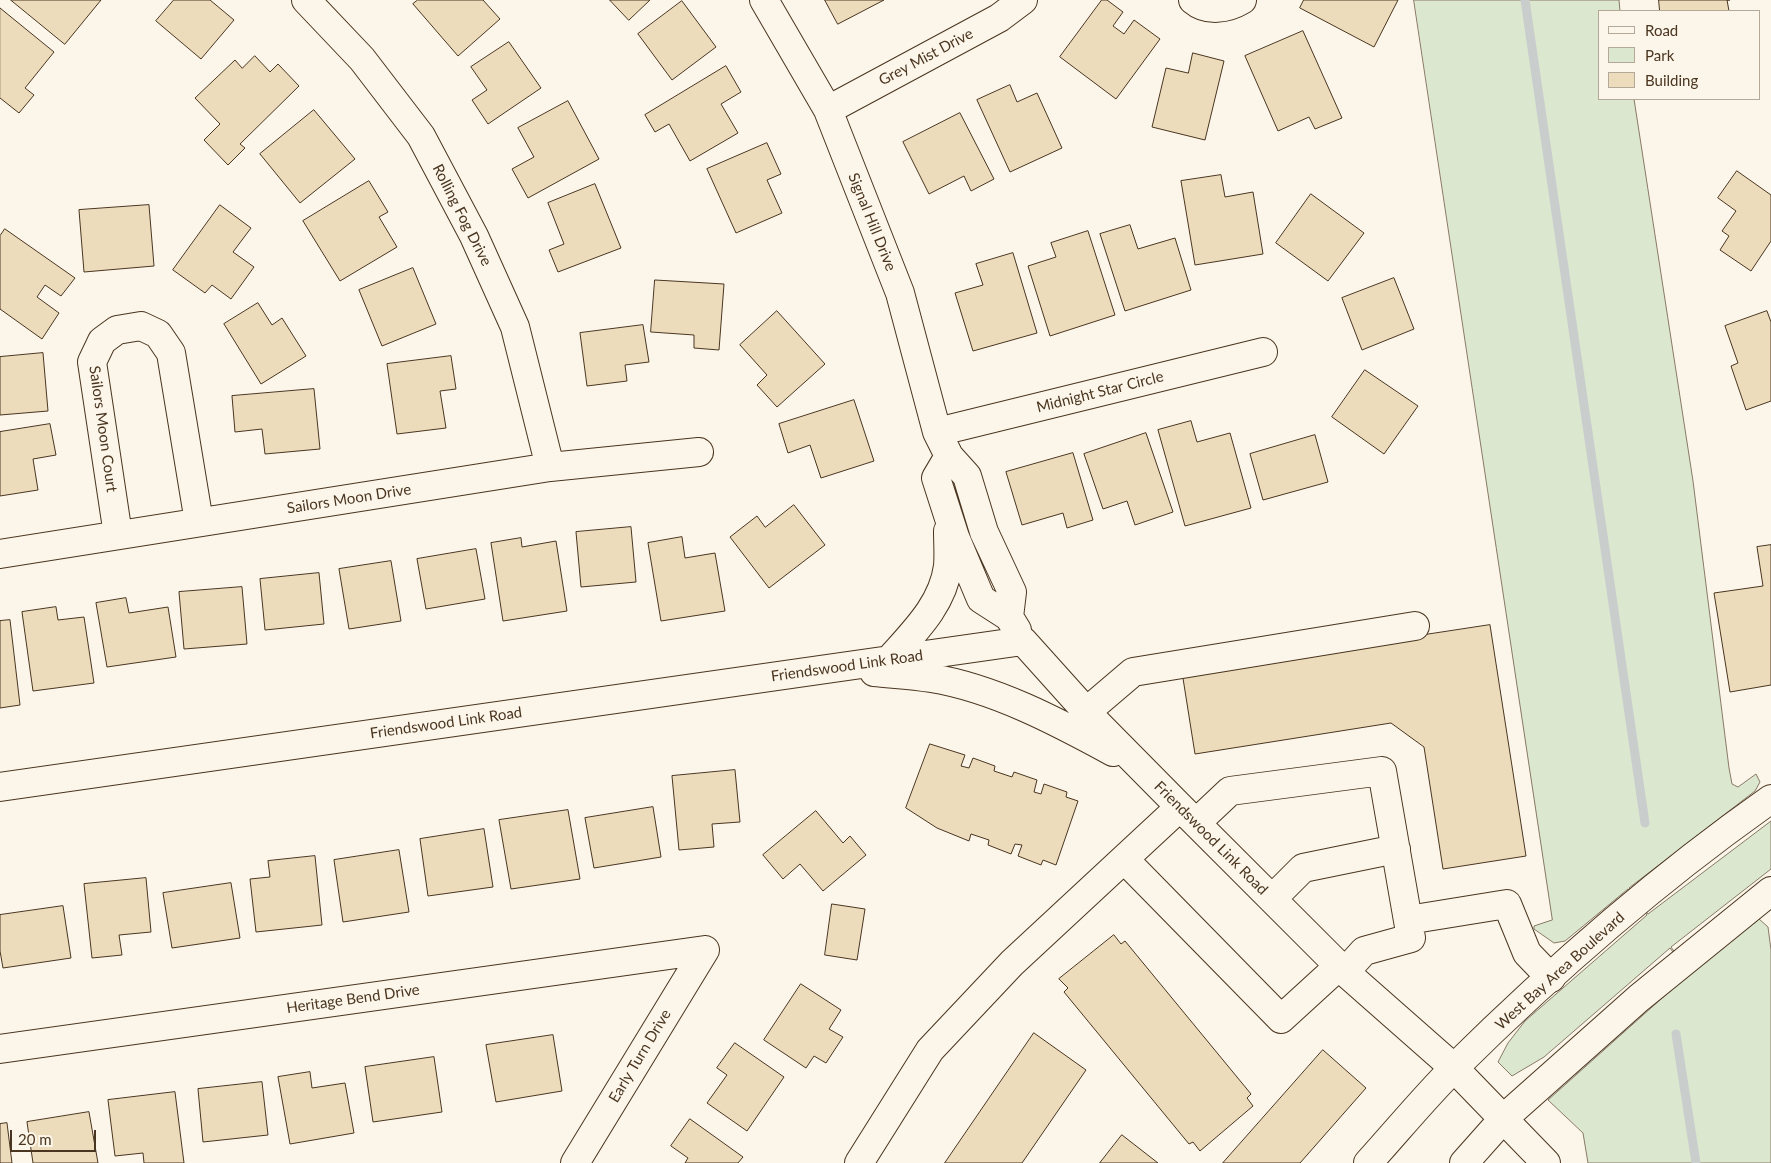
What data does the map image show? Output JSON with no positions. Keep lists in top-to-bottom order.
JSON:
{
  "streets": {
    "street": [
      "Grey Mist Drive",
      "Rolling Fog Drive",
      "Signal Hill Drive",
      "Midnight Star Circle",
      "Sailors Moon Court",
      "Sailors Moon Drive",
      "Friendswood Link Road",
      "West Bay Area Boulevard",
      "Heritage Bend Drive",
      "Early Turn Drive"
    ]
  },
  "crossings": [
    ["Grey Mist Drive", "Signal Hill Drive"],
    ["Rolling Fog Drive", "Sailors Moon Drive"],
    ["Signal Hill Drive", "Midnight Star Circle"],
    ["Sailors Moon Court", "Sailors Moon Drive"],
    ["Friendswood Link Road", "West Bay Area Boulevard"],
    ["Heritage Bend Drive", "Early Turn Drive"]
  ],
  "legend": ["Road", "Park", "Building"],
  "scale_bar": "20 m"
}
